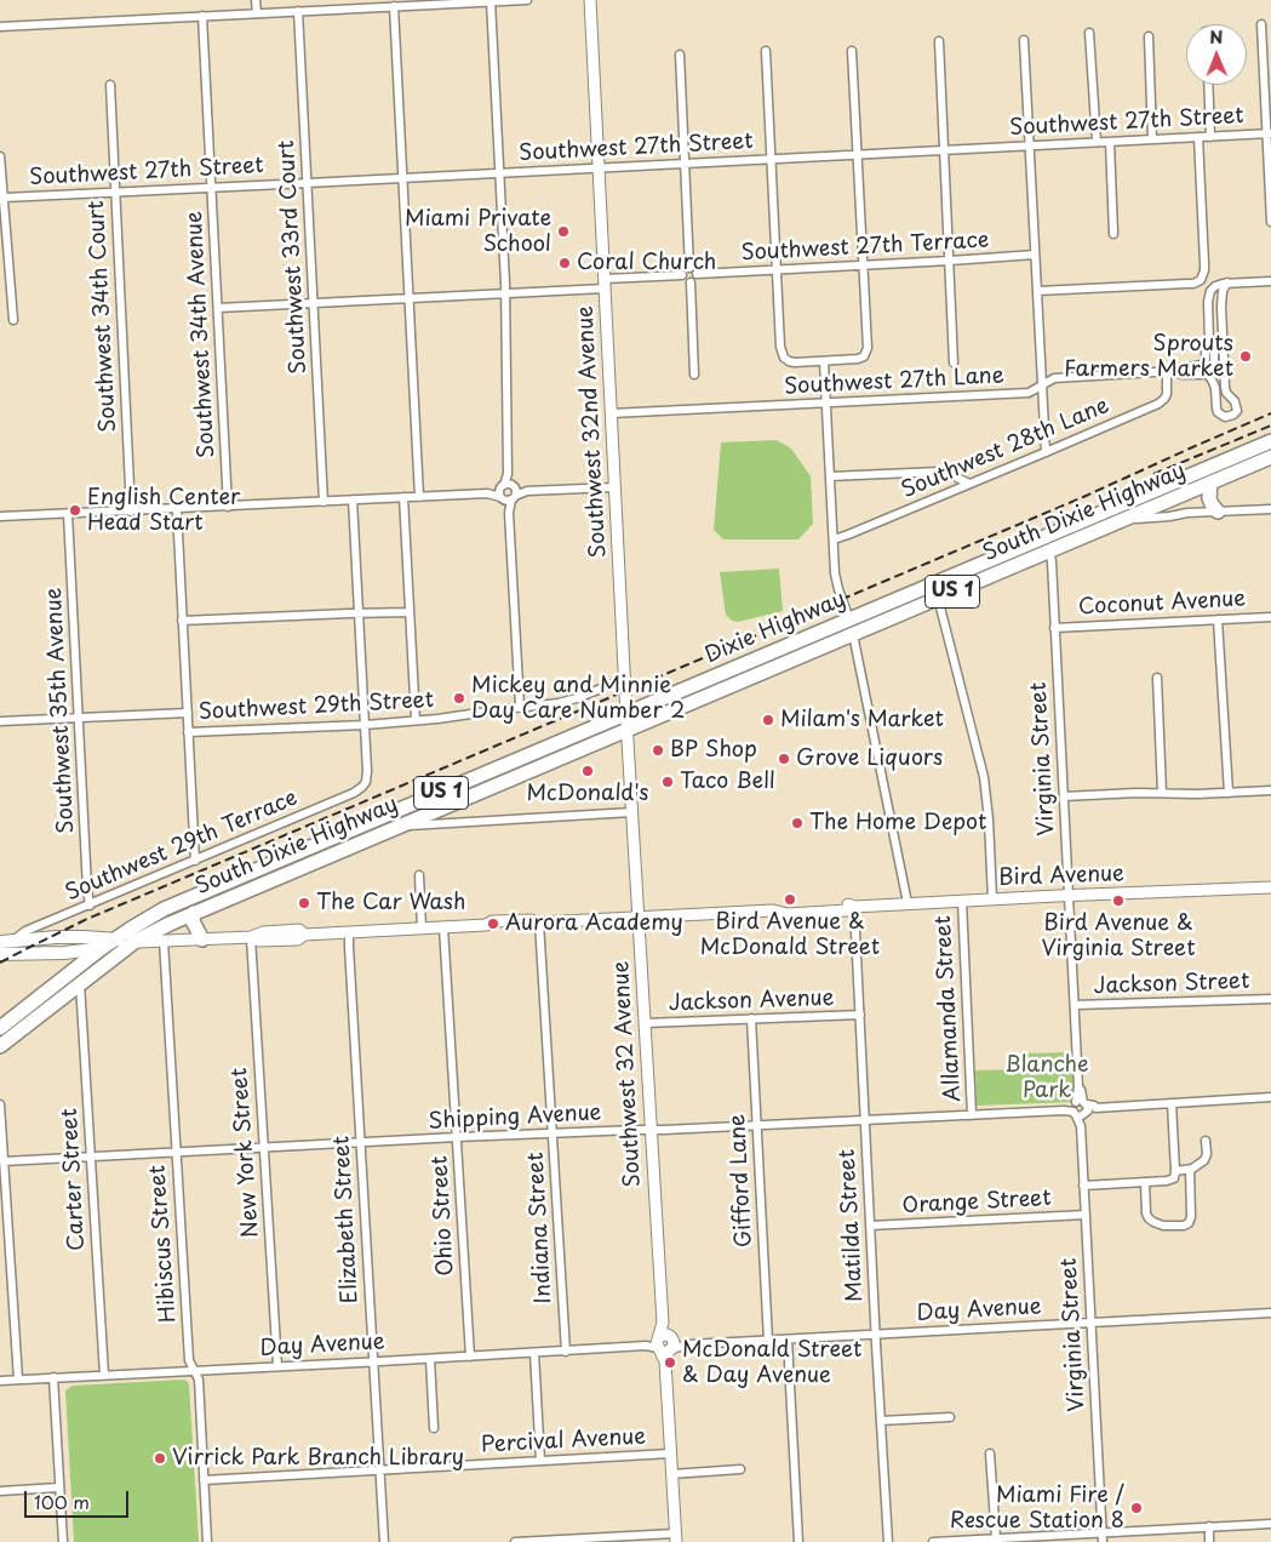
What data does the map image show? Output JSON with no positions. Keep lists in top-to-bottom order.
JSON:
{
  "streets": {
    "highway": ["South Dixie Highway", "US 1", "Dixie Highway"],
    "street": [
      "Southwest 27th Street",
      "Southwest 27th Terrace",
      "Southwest 33rd Court",
      "Southwest 34th Court",
      "Southwest 34th Avenue",
      "Southwest 27th Lane",
      "Southwest 32nd Avenue",
      "Southwest 28th Lane",
      "Coconut Avenue",
      "Southwest 29th Street",
      "Southwest 35th Avenue",
      "Virginia Street",
      "Southwest 29th Terrace",
      "Bird Avenue",
      "Jackson Street",
      "Jackson Avenue",
      "Allamanda Street",
      "Southwest 32 Avenue",
      "Shipping Avenue",
      "New York Street",
      "Carter Street",
      "Gifford Lane",
      "Orange Street",
      "Ohio Street",
      "Elizabeth Street",
      "Matilda Street",
      "Indiana Street",
      "Hibiscus Street",
      "Day Avenue",
      "Percival Avenue"
    ]
  },
  "crossings": [
    ["Southwest 27th Street", "Southwest 33rd Court"],
    ["Southwest 27th Street", "Southwest 34th Court"],
    ["Southwest 27th Street", "Southwest 34th Avenue"],
    ["Southwest 27th Street", "Southwest 32nd Avenue"],
    ["Southwest 27th Lane", "Southwest 32nd Avenue"],
    ["Southwest 27th Lane", "Southwest 28th Lane"],
    ["Southwest 32nd Avenue", "South Dixie Highway"],
    ["Southwest 32nd Avenue", "Dixie Highway"],
    ["Southwest 32nd Avenue", "Southwest 32 Avenue"],
    ["South Dixie Highway", "Dixie Highway"],
    ["South Dixie Highway", "Virginia Street"],
    ["South Dixie Highway", "Bird Avenue"],
    ["South Dixie Highway", "Southwest 32 Avenue"],
    ["South Dixie Highway", "Carter Street"],
    ["US 1", "Dixie Highway"],
    ["Coconut Avenue", "Virginia Street"],
    ["Dixie Highway", "Virginia Street"],
    ["Dixie Highway", "Southwest 32 Avenue"],
    ["Southwest 29th Street", "Southwest 35th Avenue"],
    ["Southwest 29th Street", "Southwest 29th Terrace"],
    ["Southwest 35th Avenue", "Southwest 29th Terrace"],
    ["Virginia Street", "Bird Avenue"],
    ["Virginia Street", "Jackson Street"],
    ["Virginia Street", "Shipping Avenue"],
    ["Virginia Street", "Orange Street"],
    ["Virginia Street", "Day Avenue"],
    ["Bird Avenue", "Allamanda Street"],
    ["Bird Avenue", "Southwest 32 Avenue"],
    ["Bird Avenue", "New York Street"],
    ["Bird Avenue", "Ohio Street"],
    ["Bird Avenue", "Elizabeth Street"],
    ["Bird Avenue", "Matilda Street"],
    ["Bird Avenue", "Indiana Street"],
    ["Bird Avenue", "Hibiscus Street"],
    ["Jackson Avenue", "Southwest 32 Avenue"],
    ["Jackson Avenue", "Gifford Lane"],
    ["Jackson Avenue", "Matilda Street"],
    ["Allamanda Street", "Shipping Avenue"],
    ["Southwest 32 Avenue", "Shipping Avenue"],
    ["Southwest 32 Avenue", "Day Avenue"],
    ["Southwest 32 Avenue", "Percival Avenue"],
    ["Shipping Avenue", "New York Street"],
    ["Shipping Avenue", "Carter Street"],
    ["Shipping Avenue", "Gifford Lane"],
    ["Shipping Avenue", "Ohio Street"],
    ["Shipping Avenue", "Elizabeth Street"],
    ["Shipping Avenue", "Matilda Street"],
    ["Shipping Avenue", "Indiana Street"],
    ["Shipping Avenue", "Hibiscus Street"],
    ["New York Street", "Day Avenue"],
    ["Carter Street", "Day Avenue"],
    ["Gifford Lane", "Day Avenue"],
    ["Orange Street", "Matilda Street"],
    ["Ohio Street", "Day Avenue"],
    ["Elizabeth Street", "Day Avenue"],
    ["Elizabeth Street", "Percival Avenue"],
    ["Matilda Street", "Day Avenue"],
    ["Indiana Street", "Day Avenue"],
    ["Hibiscus Street", "Day Avenue"],
    ["Hibiscus Street", "Percival Avenue"]
  ],
  "parks": ["Blanche Park"],
  "places": [
    "Miami Private School",
    "Coral Church",
    "Sprouts Farmers Market",
    "English Center Head Start",
    "Mickey and Minnie Day Care Number 2",
    "Milam's Market",
    "BP Shop",
    "Grove Liquors",
    "McDonald's",
    "Taco Bell",
    "The Home Depot",
    "Bird Avenue & McDonald Street",
    "Bird Avenue & Virginia Street",
    "The Car Wash",
    "Aurora Academy",
    "McDonald Street & Day Avenue",
    "Virrick Park Branch Library",
    "Miami Fire / Rescue Station 8"
  ],
  "scale_bar": "100 m",
  "north": "top"
}
